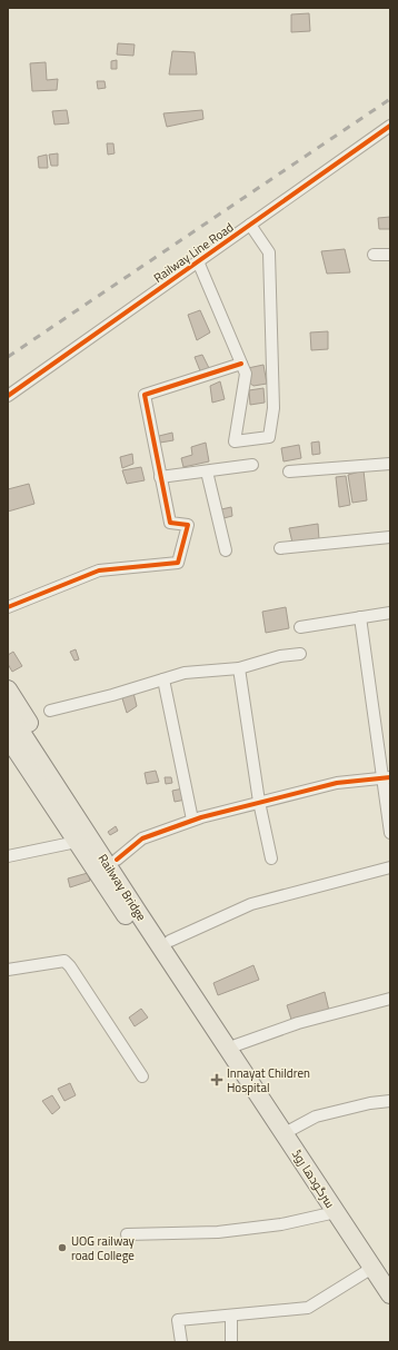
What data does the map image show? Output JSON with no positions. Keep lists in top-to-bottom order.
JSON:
{
  "streets": {
    "main road": ["Railway Bridge", "سرگودھا روڈ"],
    "street": ["Railway Line Road"]
  },
  "crossings": [
    ["Railway Bridge", "سرگودھا روڈ"]
  ],
  "places": {
    "health": ["Innayat Children Hospital"],
    "other": ["UOG railway road College"]
  }
}
